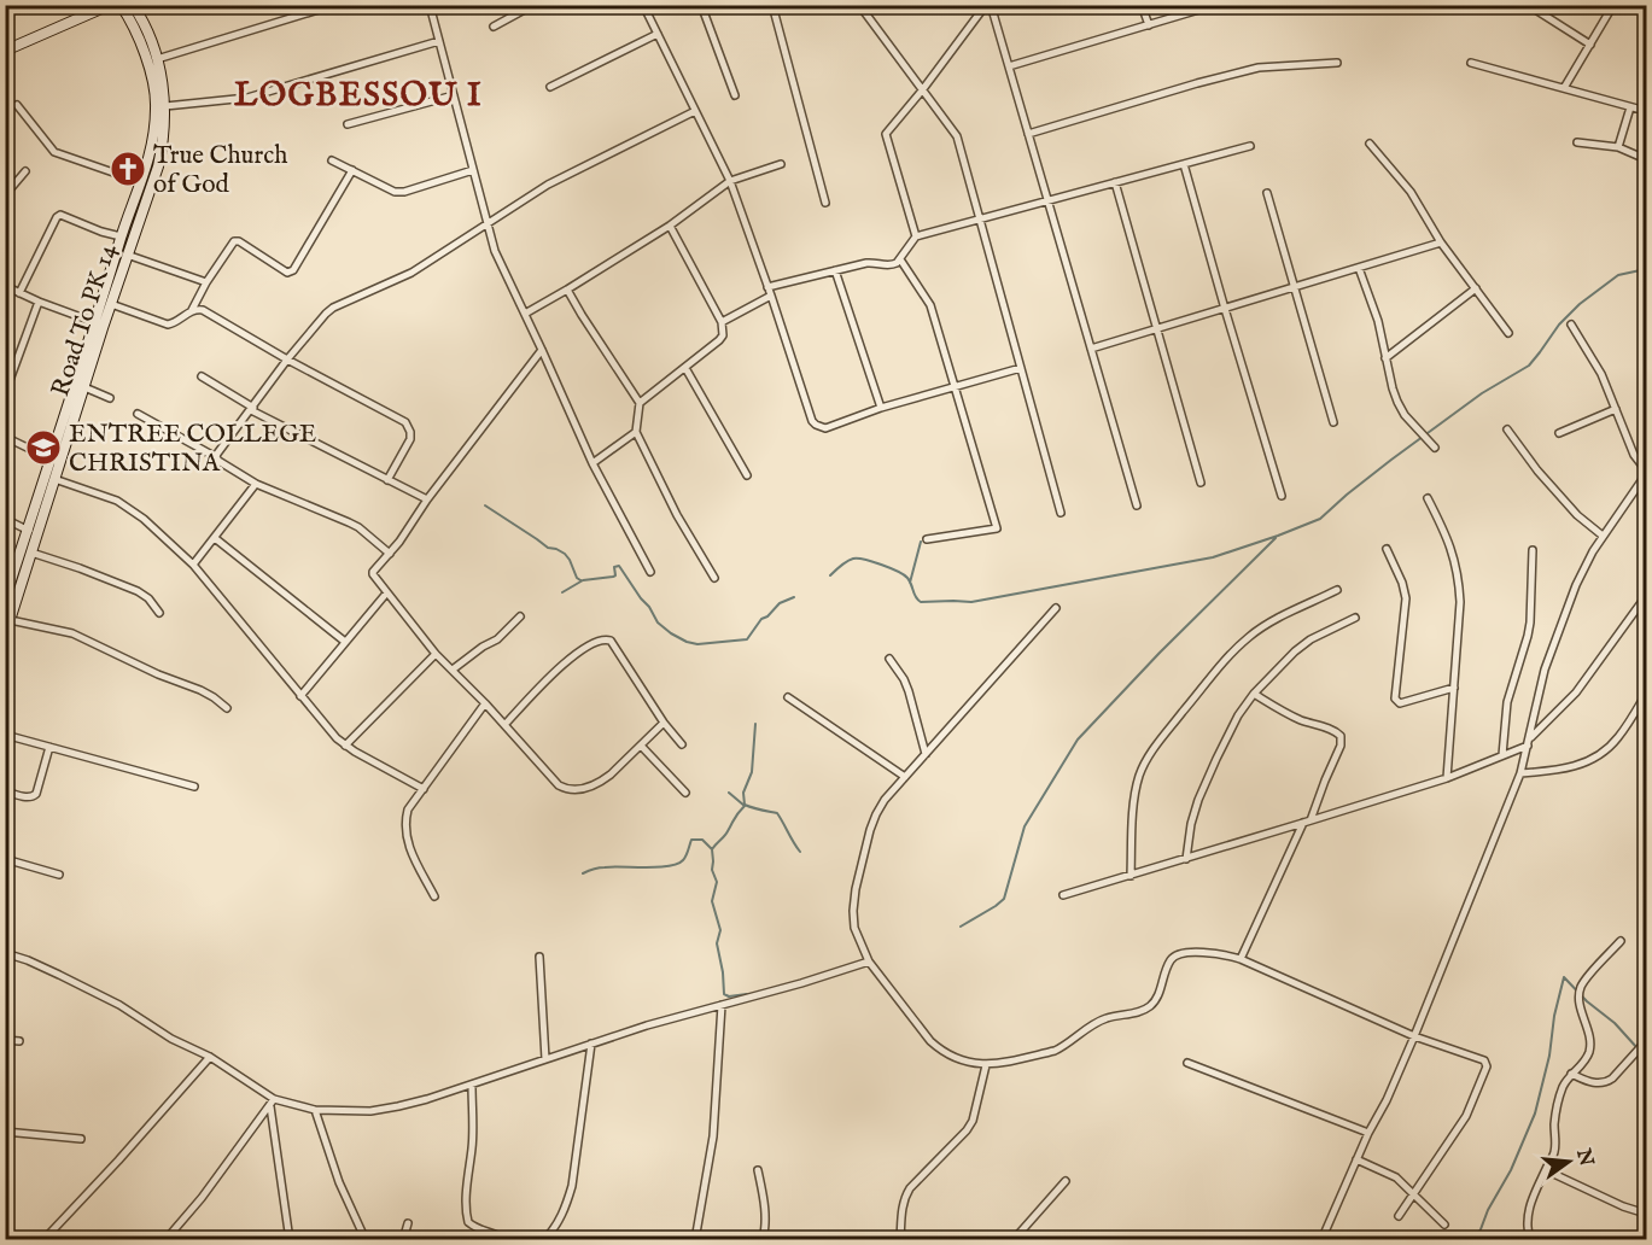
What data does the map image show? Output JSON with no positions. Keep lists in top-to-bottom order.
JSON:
{
  "streets": {
    "main road": ["Road To PK 14"]
  },
  "districts": ["LOGBESSOU I"],
  "places": {
    "church": ["True Church of God"],
    "school or university": ["ENTREE COLLEGE CHRISTINA"]
  },
  "north": "right"
}
